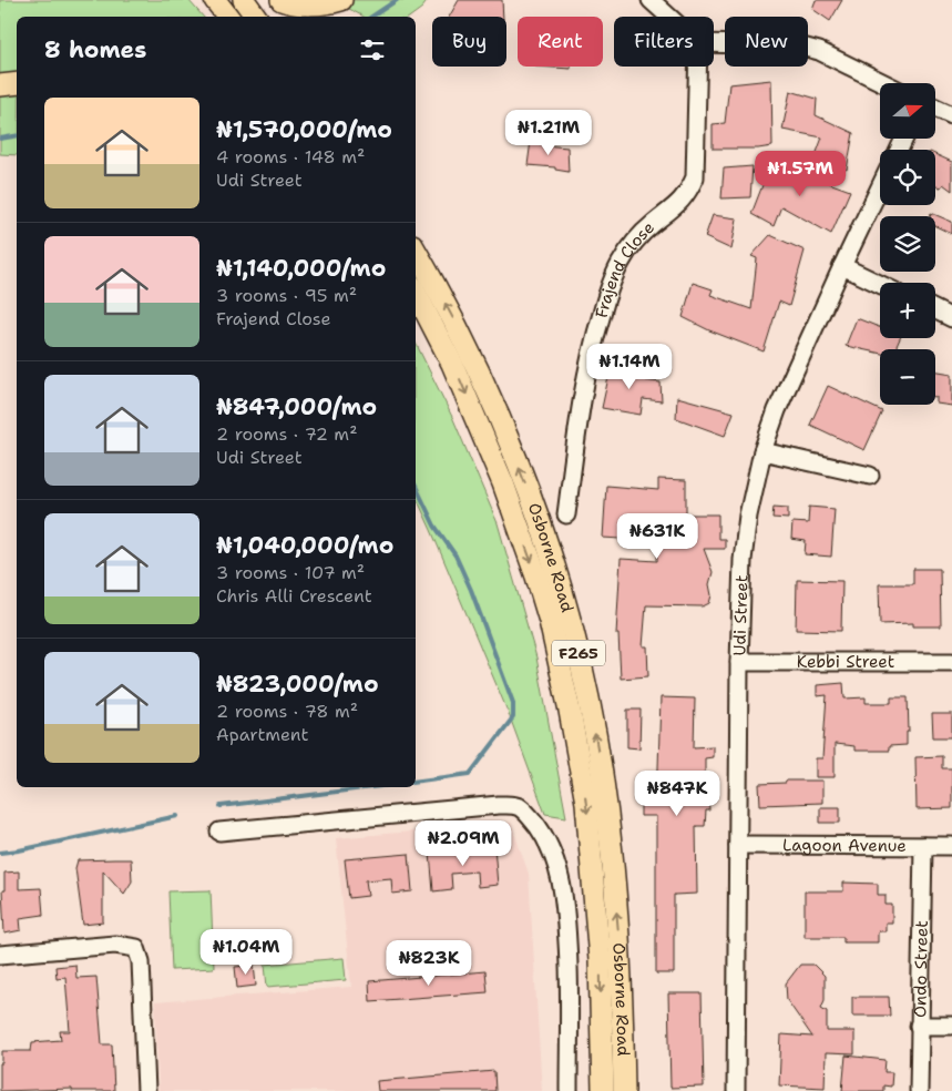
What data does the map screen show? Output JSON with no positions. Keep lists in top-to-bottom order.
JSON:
{
  "streets": {
    "main road": ["Osborne Road", "F265"],
    "street": [
      "Frajend Close",
      "Udi Street",
      "Kebbi Street",
      "Lagoon Avenue",
      "Ondo Street"
    ]
  },
  "crossings": [
    ["Udi Street", "Kebbi Street"],
    ["Udi Street", "Lagoon Avenue"],
    ["Lagoon Avenue", "Ondo Street"]
  ],
  "north": "right",
  "page": {
    "chip": [
      "Buy",
      "Rent",
      "Filters",
      "New"
    ],
    "heading": "8 homes",
    "map_buttons": ["+", "−"],
    "list": [
      {
        "name": "₦1,570,000/mo",
        "note": "4 rooms · 148 m² · Udi Street"
      },
      {
        "name": "₦1,140,000/mo",
        "note": "3 rooms · 95 m² · Frajend Close"
      },
      {
        "name": "₦847,000/mo",
        "note": "2 rooms · 72 m² · Udi Street"
      },
      {
        "name": "₦1,040,000/mo",
        "note": "3 rooms · 107 m² · Chris Alli Crescent"
      },
      {
        "name": "₦823,000/mo",
        "note": "2 rooms · 78 m² · Apartment"
      }
    ],
    "price": [
      "₦1.21M",
      "₦1.57M",
      "₦1.14M",
      "₦631K",
      "₦847K",
      "₦2.09M",
      "₦1.04M",
      "₦823K"
    ]
  }
}
